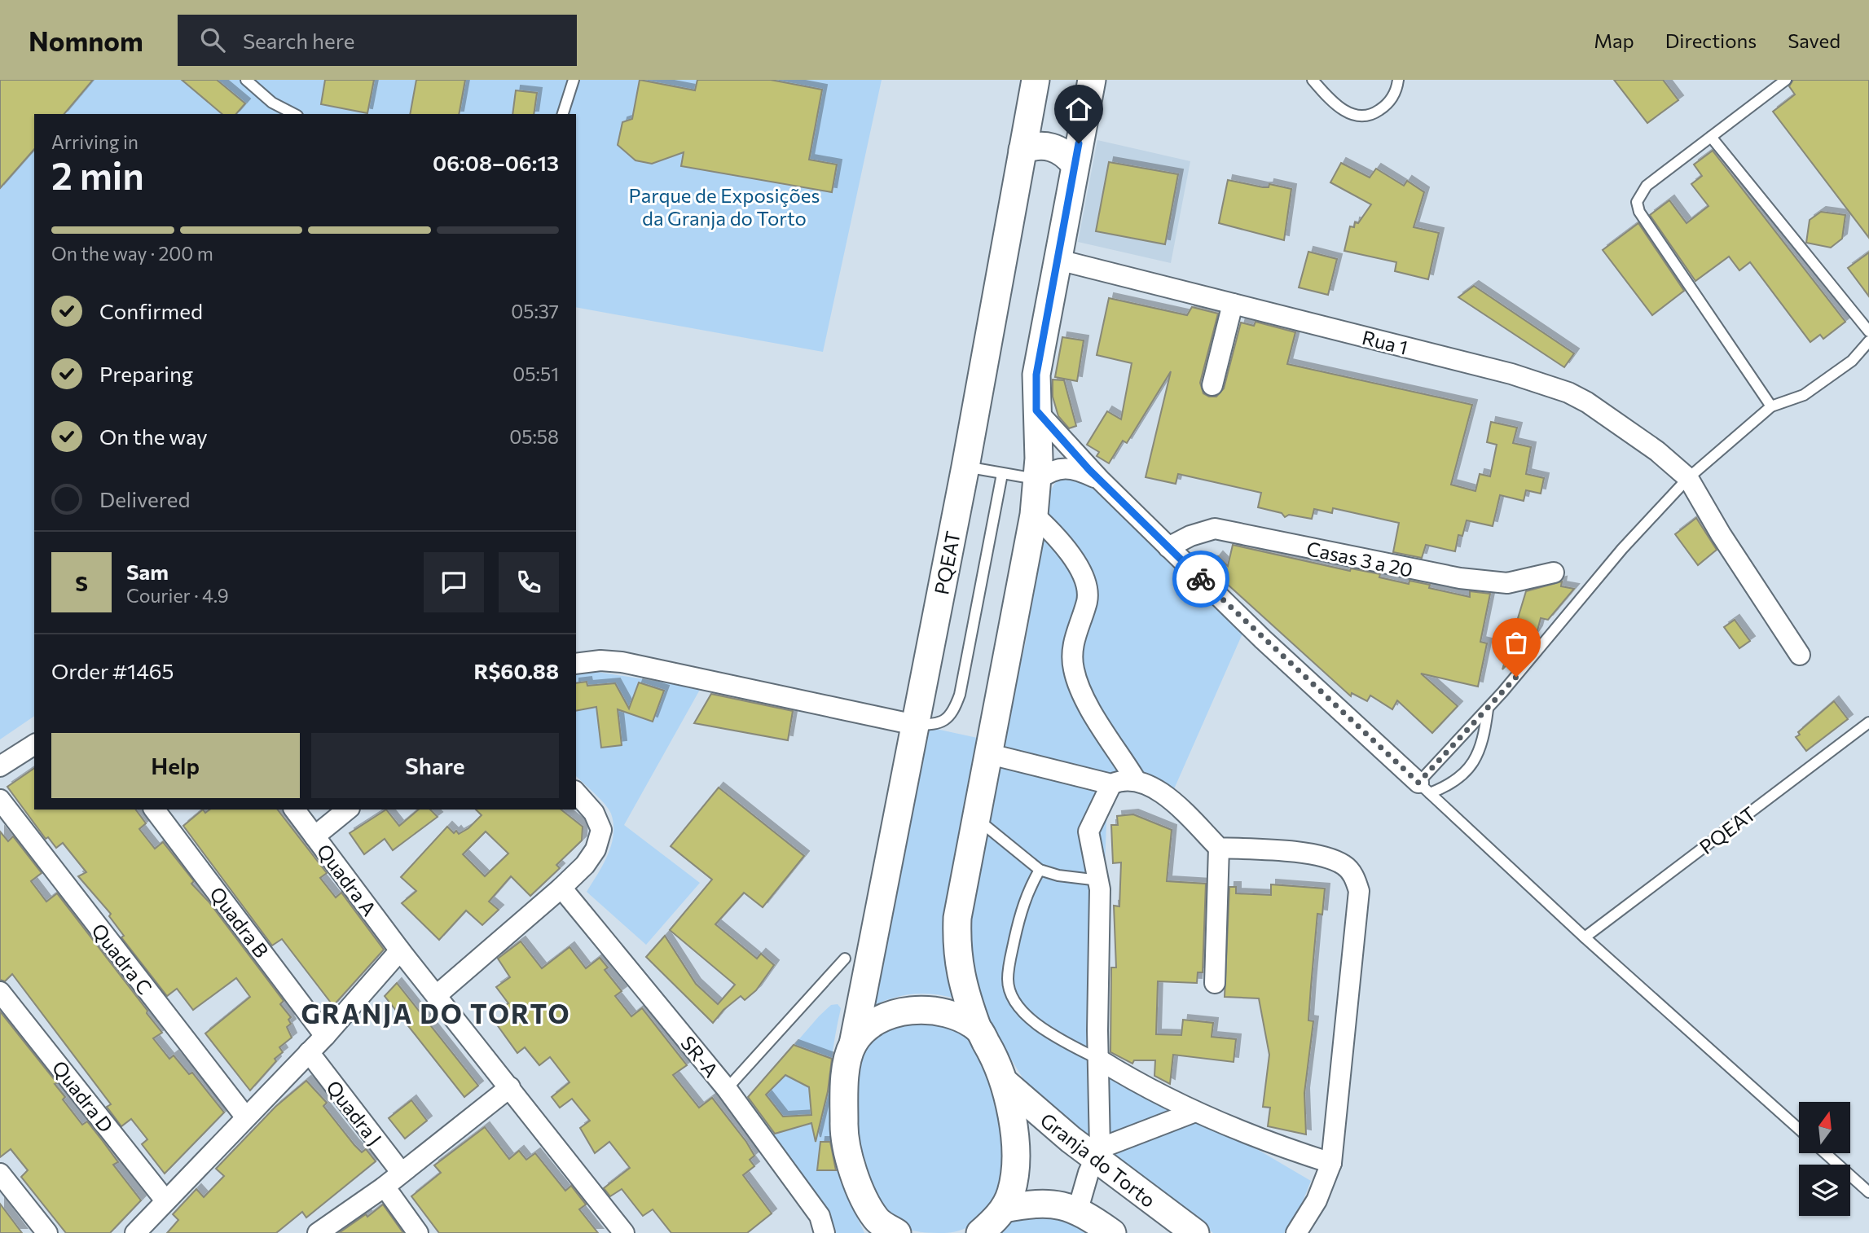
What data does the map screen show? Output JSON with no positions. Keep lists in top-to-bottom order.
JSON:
{
  "streets": {
    "street": [
      "Rua 1",
      "Casas 3 a 20",
      "PQEAT",
      "Quadra A",
      "Quadra B",
      "Quadra C",
      "SR-A",
      "Quadra D",
      "Quadra J",
      "Granja do Torto"
    ]
  },
  "districts": ["GRANJA DO TORTO"],
  "parks": ["Parque de Exposições da Granja do Torto"],
  "north": "top",
  "page": {
    "header": "Nomnom",
    "search": "Search here",
    "nav": ["Map", "Directions", "Saved"],
    "heading": ["2 min", "Arriving in", "06:08–06:13"],
    "panel": [
      "Sam",
      "Courier · 4.9",
      "Order #1465",
      "R$60.88"
    ],
    "bar": "On the way · 200 m",
    "list": [
      ["Confirmed", "05:37"],
      ["Preparing", "05:51"],
      ["On the way", "05:58"],
      "Delivered"
    ],
    "round": "S",
    "buttons": ["Help", "Share"]
  }
}
